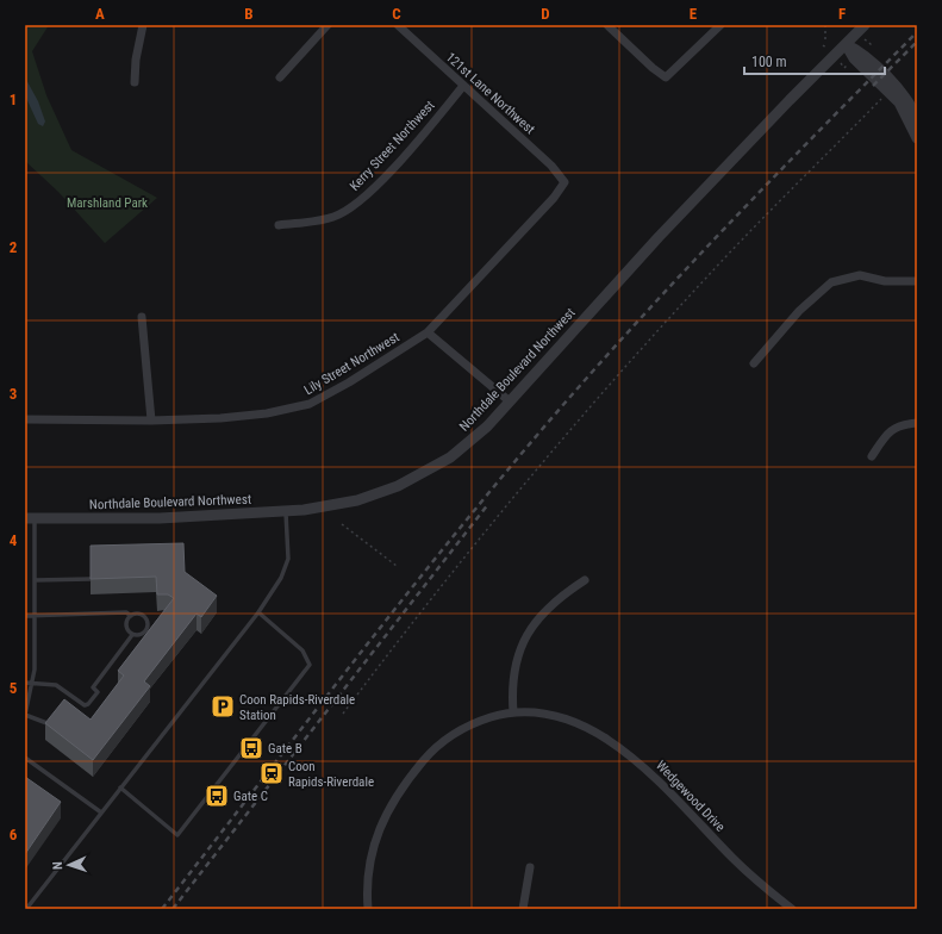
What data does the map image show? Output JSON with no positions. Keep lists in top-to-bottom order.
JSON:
{
  "streets": {
    "street": [
      "121st Lane Northwest",
      "Kerry Street Northwest",
      "Lily Street Northwest",
      "Northdale Boulevard Northwest",
      "Wedgewood Drive"
    ]
  },
  "crossings": [
    ["121st Lane Northwest", "Kerry Street Northwest"],
    ["121st Lane Northwest", "Lily Street Northwest"]
  ],
  "parks": ["Marshland Park"],
  "places": {
    "parking": ["Coon Rapids-Riverdale Station"],
    "bus stop": ["Gate B", "Gate C"],
    "station": ["Coon Rapids-Riverdale"]
  },
  "scale_bar": "100 m",
  "north": "left",
  "grid": {
    "columns": [
      "A",
      "B",
      "C",
      "D",
      "E",
      "F"
    ],
    "rows": [
      "1",
      "2",
      "3",
      "4",
      "5",
      "6"
    ]
  }
}
